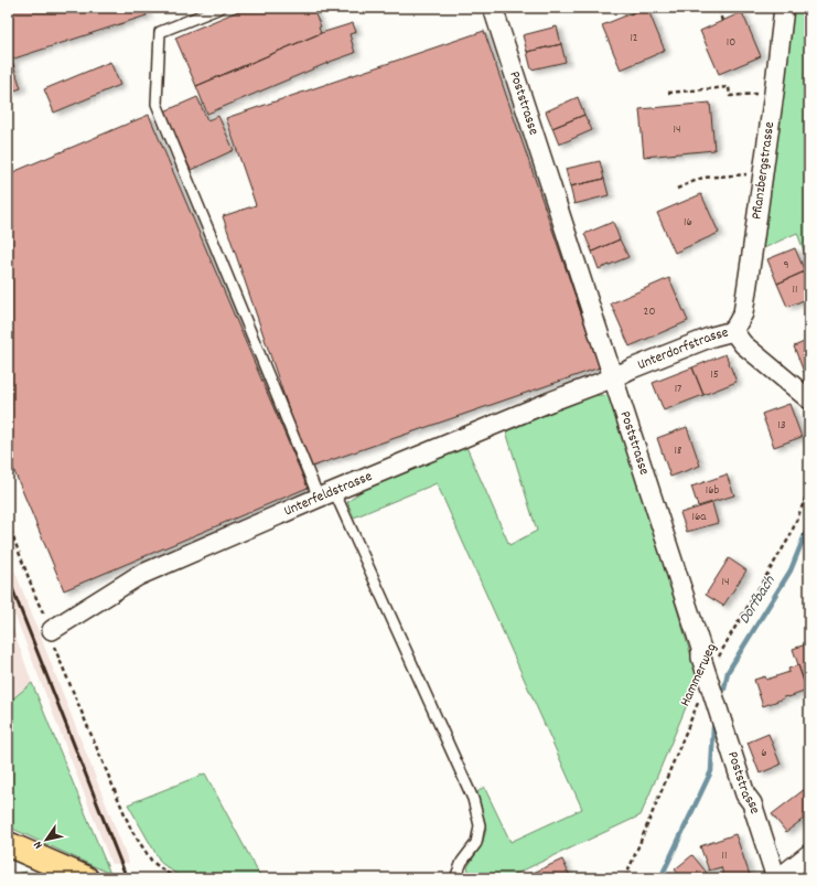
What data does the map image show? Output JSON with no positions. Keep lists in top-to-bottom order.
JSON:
{
  "streets": {
    "street": [
      "Poststrasse",
      "Pflanzbergstrasse",
      "Unterdorfstrasse",
      "Unterfeldstrasse"
    ],
    "path": ["Hammerweg"]
  },
  "crossings": [
    ["Poststrasse", "Unterdorfstrasse"],
    ["Poststrasse", "Unterfeldstrasse"],
    ["Poststrasse", "Hammerweg"],
    ["Pflanzbergstrasse", "Unterdorfstrasse"],
    ["Unterdorfstrasse", "Unterfeldstrasse"]
  ],
  "water": ["Dorfbach"],
  "house_numbers": [
    "12",
    "10",
    "14",
    "16",
    "9",
    "11",
    "20",
    "15",
    "17",
    "13",
    "18",
    "16b",
    "16a",
    "14",
    "6",
    "11"
  ],
  "north": "bottom left"
}
